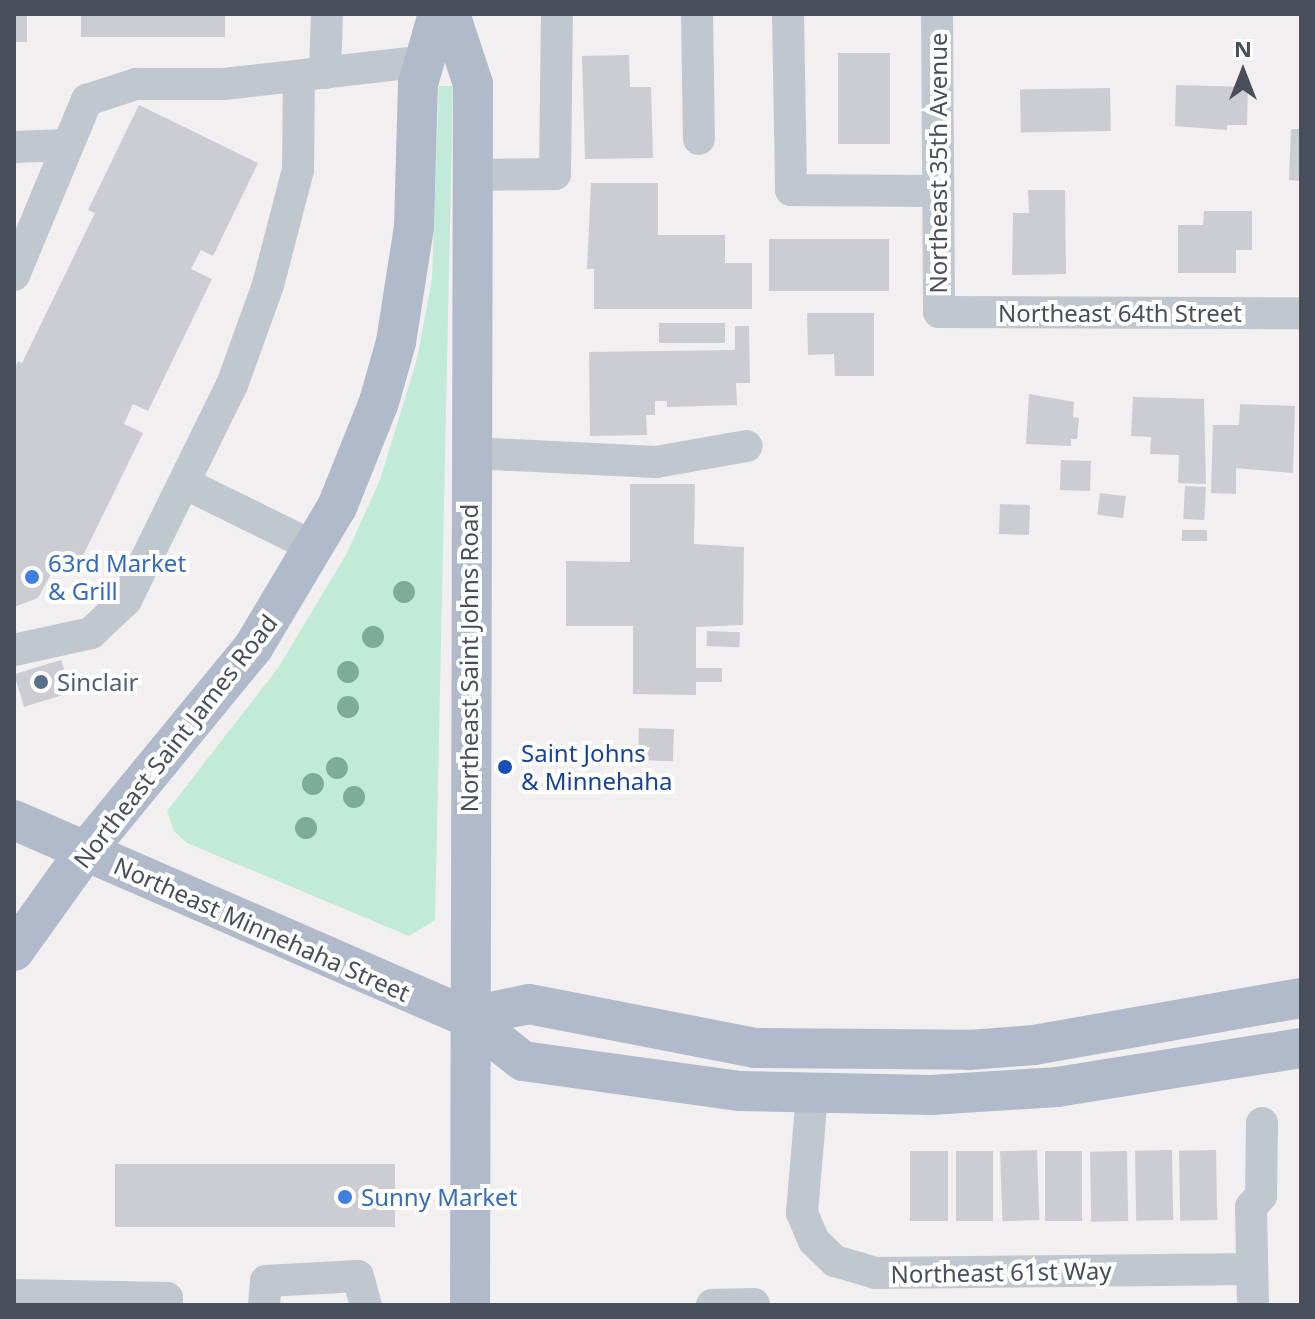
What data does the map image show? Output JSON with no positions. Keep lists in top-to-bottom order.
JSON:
{
  "streets": {
    "main road": ["Northeast Saint Johns Road", "Northeast Saint James Road", "Northeast Minnehaha Street"],
    "street": ["Northeast 35th Avenue", "Northeast 64th Street", "Northeast 61st Way"]
  },
  "crossings": [
    ["Northeast 35th Avenue", "Northeast 64th Street"],
    ["Northeast Saint Johns Road", "Northeast Minnehaha Street"],
    ["Northeast Saint James Road", "Northeast Minnehaha Street"],
    ["Northeast Minnehaha Street", "Northeast 61st Way"]
  ],
  "places": [
    "63rd Market & Grill",
    "Sinclair",
    "Saint Johns & Minnehaha",
    "Sunny Market"
  ],
  "north": "top"
}
